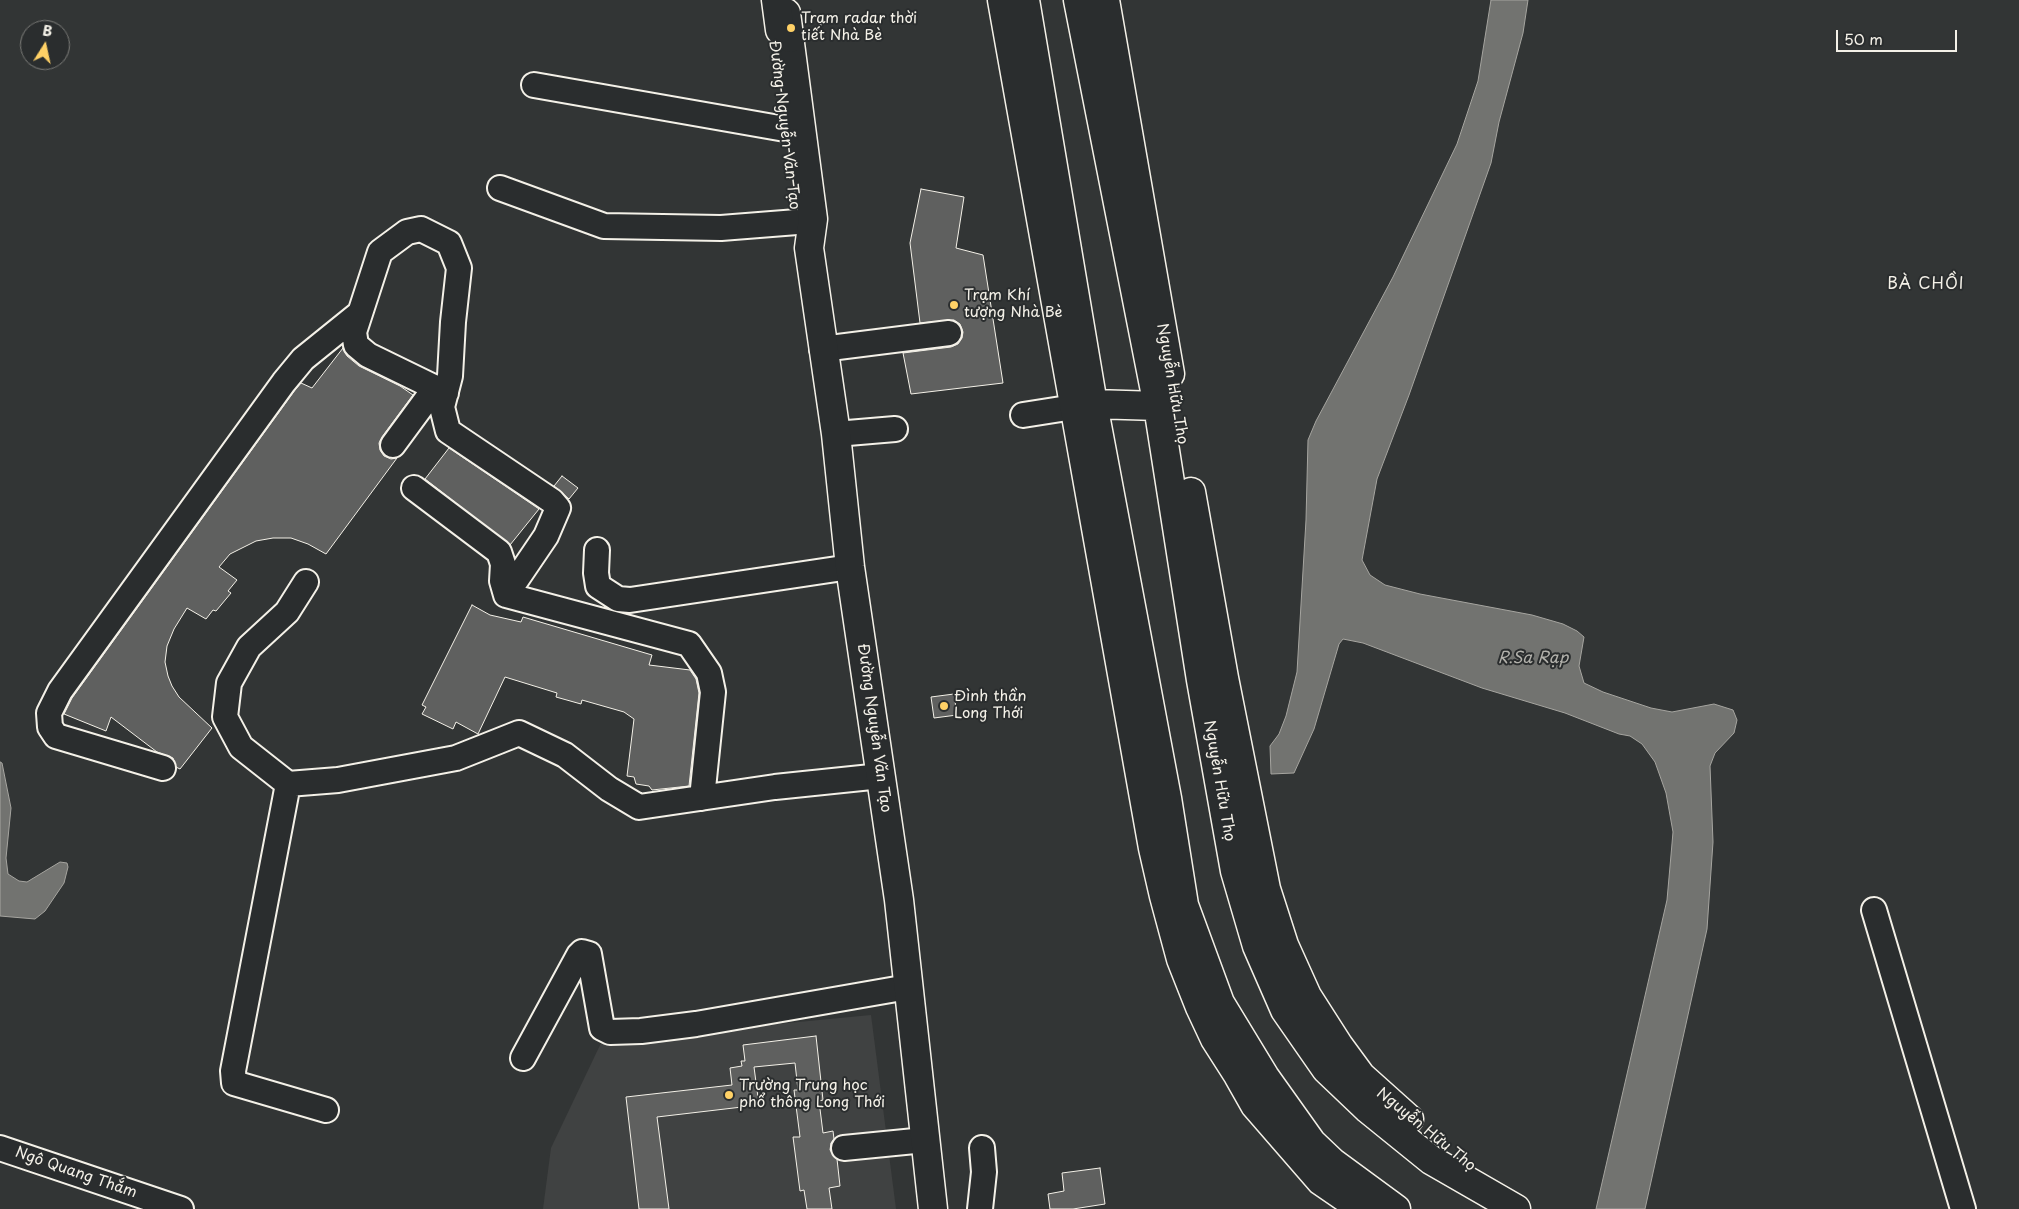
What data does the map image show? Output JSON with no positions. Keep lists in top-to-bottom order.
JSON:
{
  "streets": {
    "main road": ["Đường Nguyễn Văn Tạo", "Nguyễn Hữu Thọ"],
    "street": ["Ngô Quang Thắm"]
  },
  "districts": ["BÀ CHỒI"],
  "water": ["R.Sa Rạp"],
  "places": [
    "Trạm radar thời tiết Nhà Bè",
    "Trạm Khí tượng Nhà Bè",
    "Đình thần Long Thới",
    "Trường Trung học phổ thông Long Thới"
  ],
  "scale_bar": "50 m",
  "north": "top"
}
